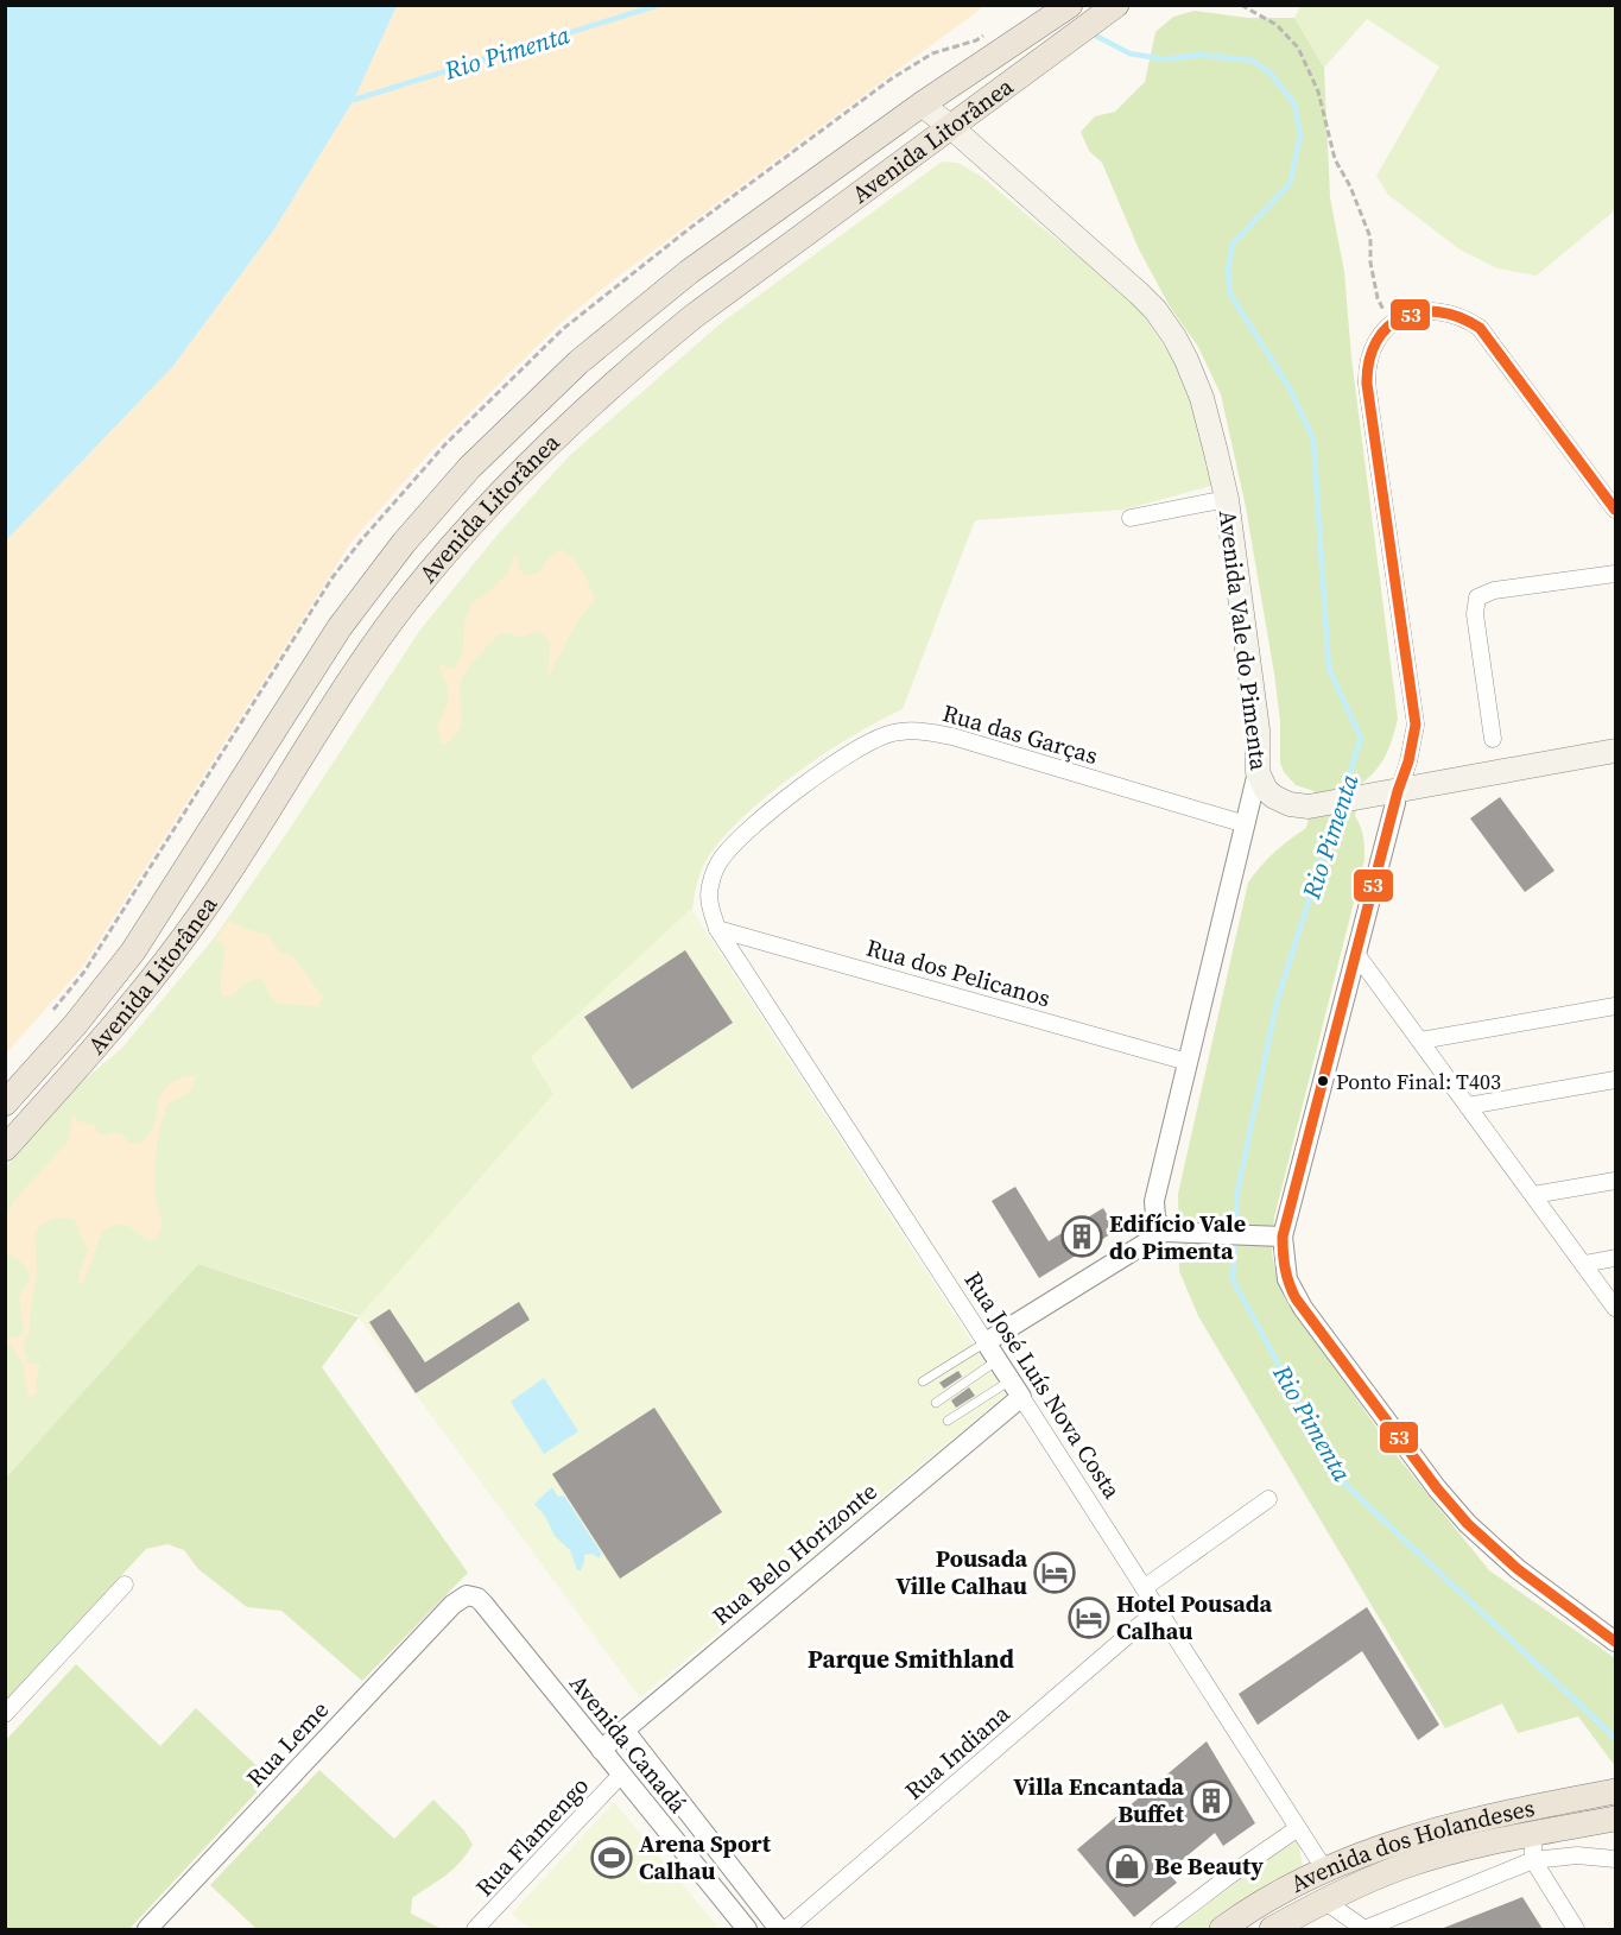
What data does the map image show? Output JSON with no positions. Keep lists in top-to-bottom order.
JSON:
{
  "streets": {
    "main road": ["Avenida Litorânea", "Avenida Vale do Pimenta", "Avenida dos Holandeses"],
    "street": [
      "Rua das Garças",
      "Rua dos Pelicanos",
      "Rua José Luís Nova Costa",
      "Rua Belo Horizonte",
      "Rua Leme",
      "Avenida Canadá",
      "Rua Indiana",
      "Rua Flamengo"
    ]
  },
  "crossings": [
    ["Avenida Litorânea", "Avenida Vale do Pimenta"],
    ["Avenida Vale do Pimenta", "Rua das Garças"],
    ["Rua das Garças", "Rua dos Pelicanos"],
    ["Rua das Garças", "Rua José Luís Nova Costa"],
    ["Rua dos Pelicanos", "Rua José Luís Nova Costa"],
    ["Rua José Luís Nova Costa", "Rua Belo Horizonte"],
    ["Rua José Luís Nova Costa", "Rua Indiana"],
    ["Rua José Luís Nova Costa", "Avenida dos Holandeses"],
    ["Rua Belo Horizonte", "Avenida Canadá"],
    ["Rua Leme", "Avenida Canadá"],
    ["Avenida Canadá", "Rua Flamengo"]
  ],
  "districts": ["Parque Smithland"],
  "water": ["Rio Pimenta"],
  "places": {
    "other": ["Ponto Final: T403"],
    "building": ["Edifício Vale do Pimenta", "Villa Encantada Buffet"],
    "hotel": ["Pousada Ville Calhau", "Hotel Pousada Calhau"],
    "sports": ["Arena Sport Calhau"],
    "shop": ["Be Beauty"]
  },
  "lines": ["transit line 53"]
}
